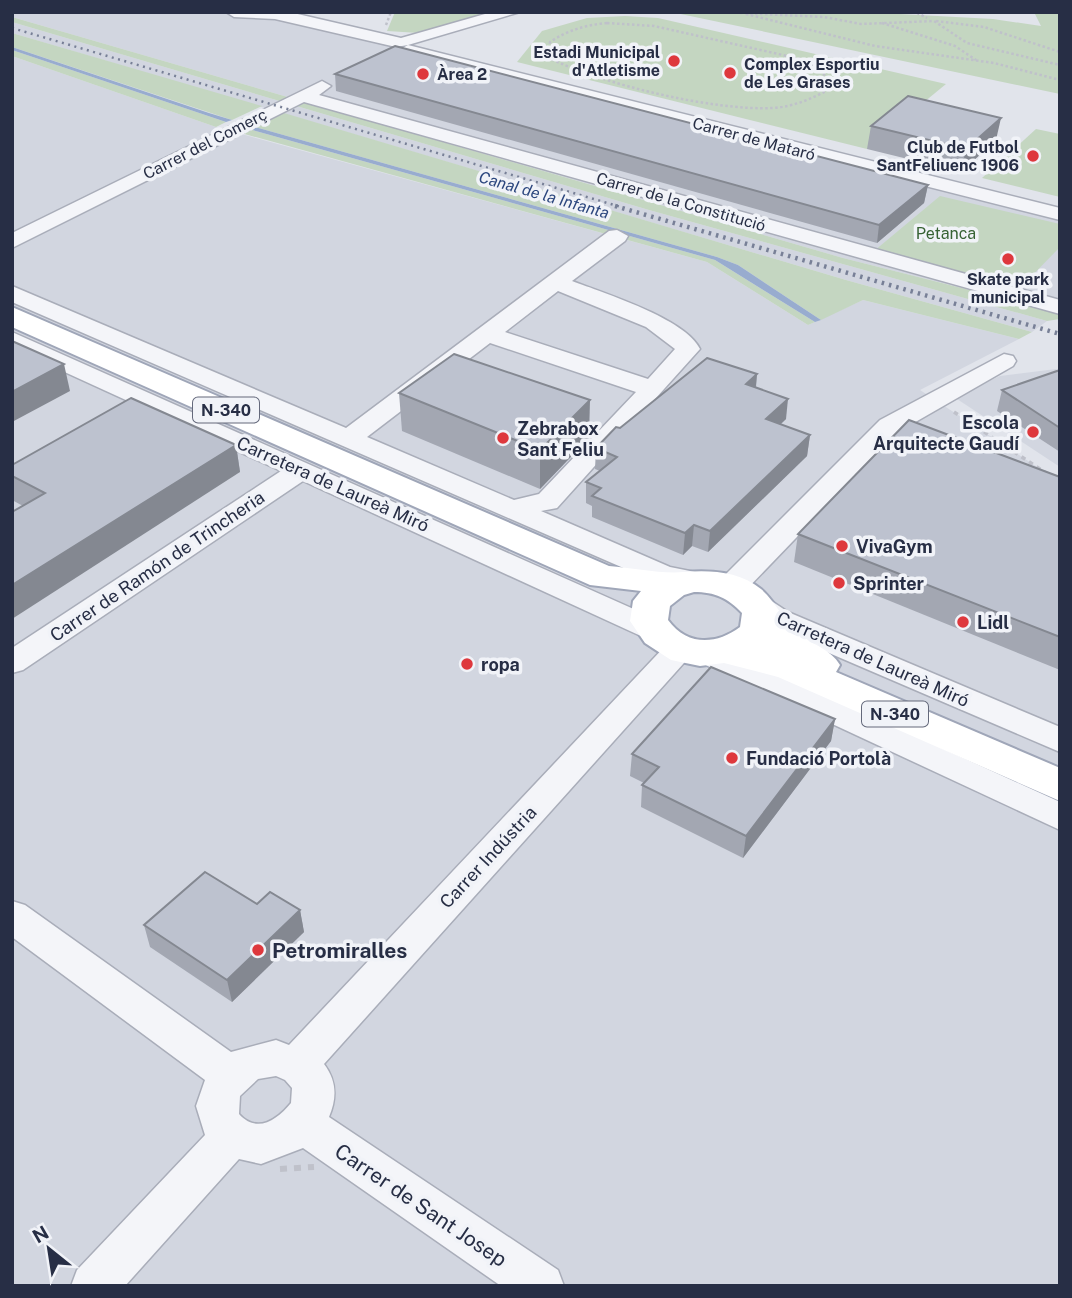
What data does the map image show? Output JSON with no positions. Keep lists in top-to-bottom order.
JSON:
{
  "streets": {
    "main road": ["N-340", "Carretera de Laureà Miró"],
    "street": [
      "Carrer de Mataró",
      "Carrer del Comerç",
      "Carrer de la Constitució",
      "Carrer de Ramón de Trincheria",
      "Carrer Indústria",
      "Carrer de Sant Josep"
    ]
  },
  "crossings": [
    ["Carrer del Comerç", "Carrer de la Constitució"],
    ["N-340", "Carretera de Laureà Miró"],
    ["Carretera de Laureà Miró", "Carrer de Ramón de Trincheria"],
    ["Carretera de Laureà Miró", "Carrer Indústria"],
    ["Carrer Indústria", "Carrer de Sant Josep"]
  ],
  "water": ["Canal de la Infanta"],
  "parks": ["Petanca"],
  "places": [
    "Estadi Municipal d'Atletisme",
    "Complex Esportiu de Les Grases",
    "Àrea 2",
    "Club de Futbol SantFeliuenc 1906",
    "Skate park municipal",
    "Escola Arquitecte Gaudí",
    "Zebrabox Sant Feliu",
    "VivaGym",
    "Sprinter",
    "Lidl",
    "ropa",
    "Fundació Portolà",
    "Petromiralles"
  ],
  "north": "top left"
}
